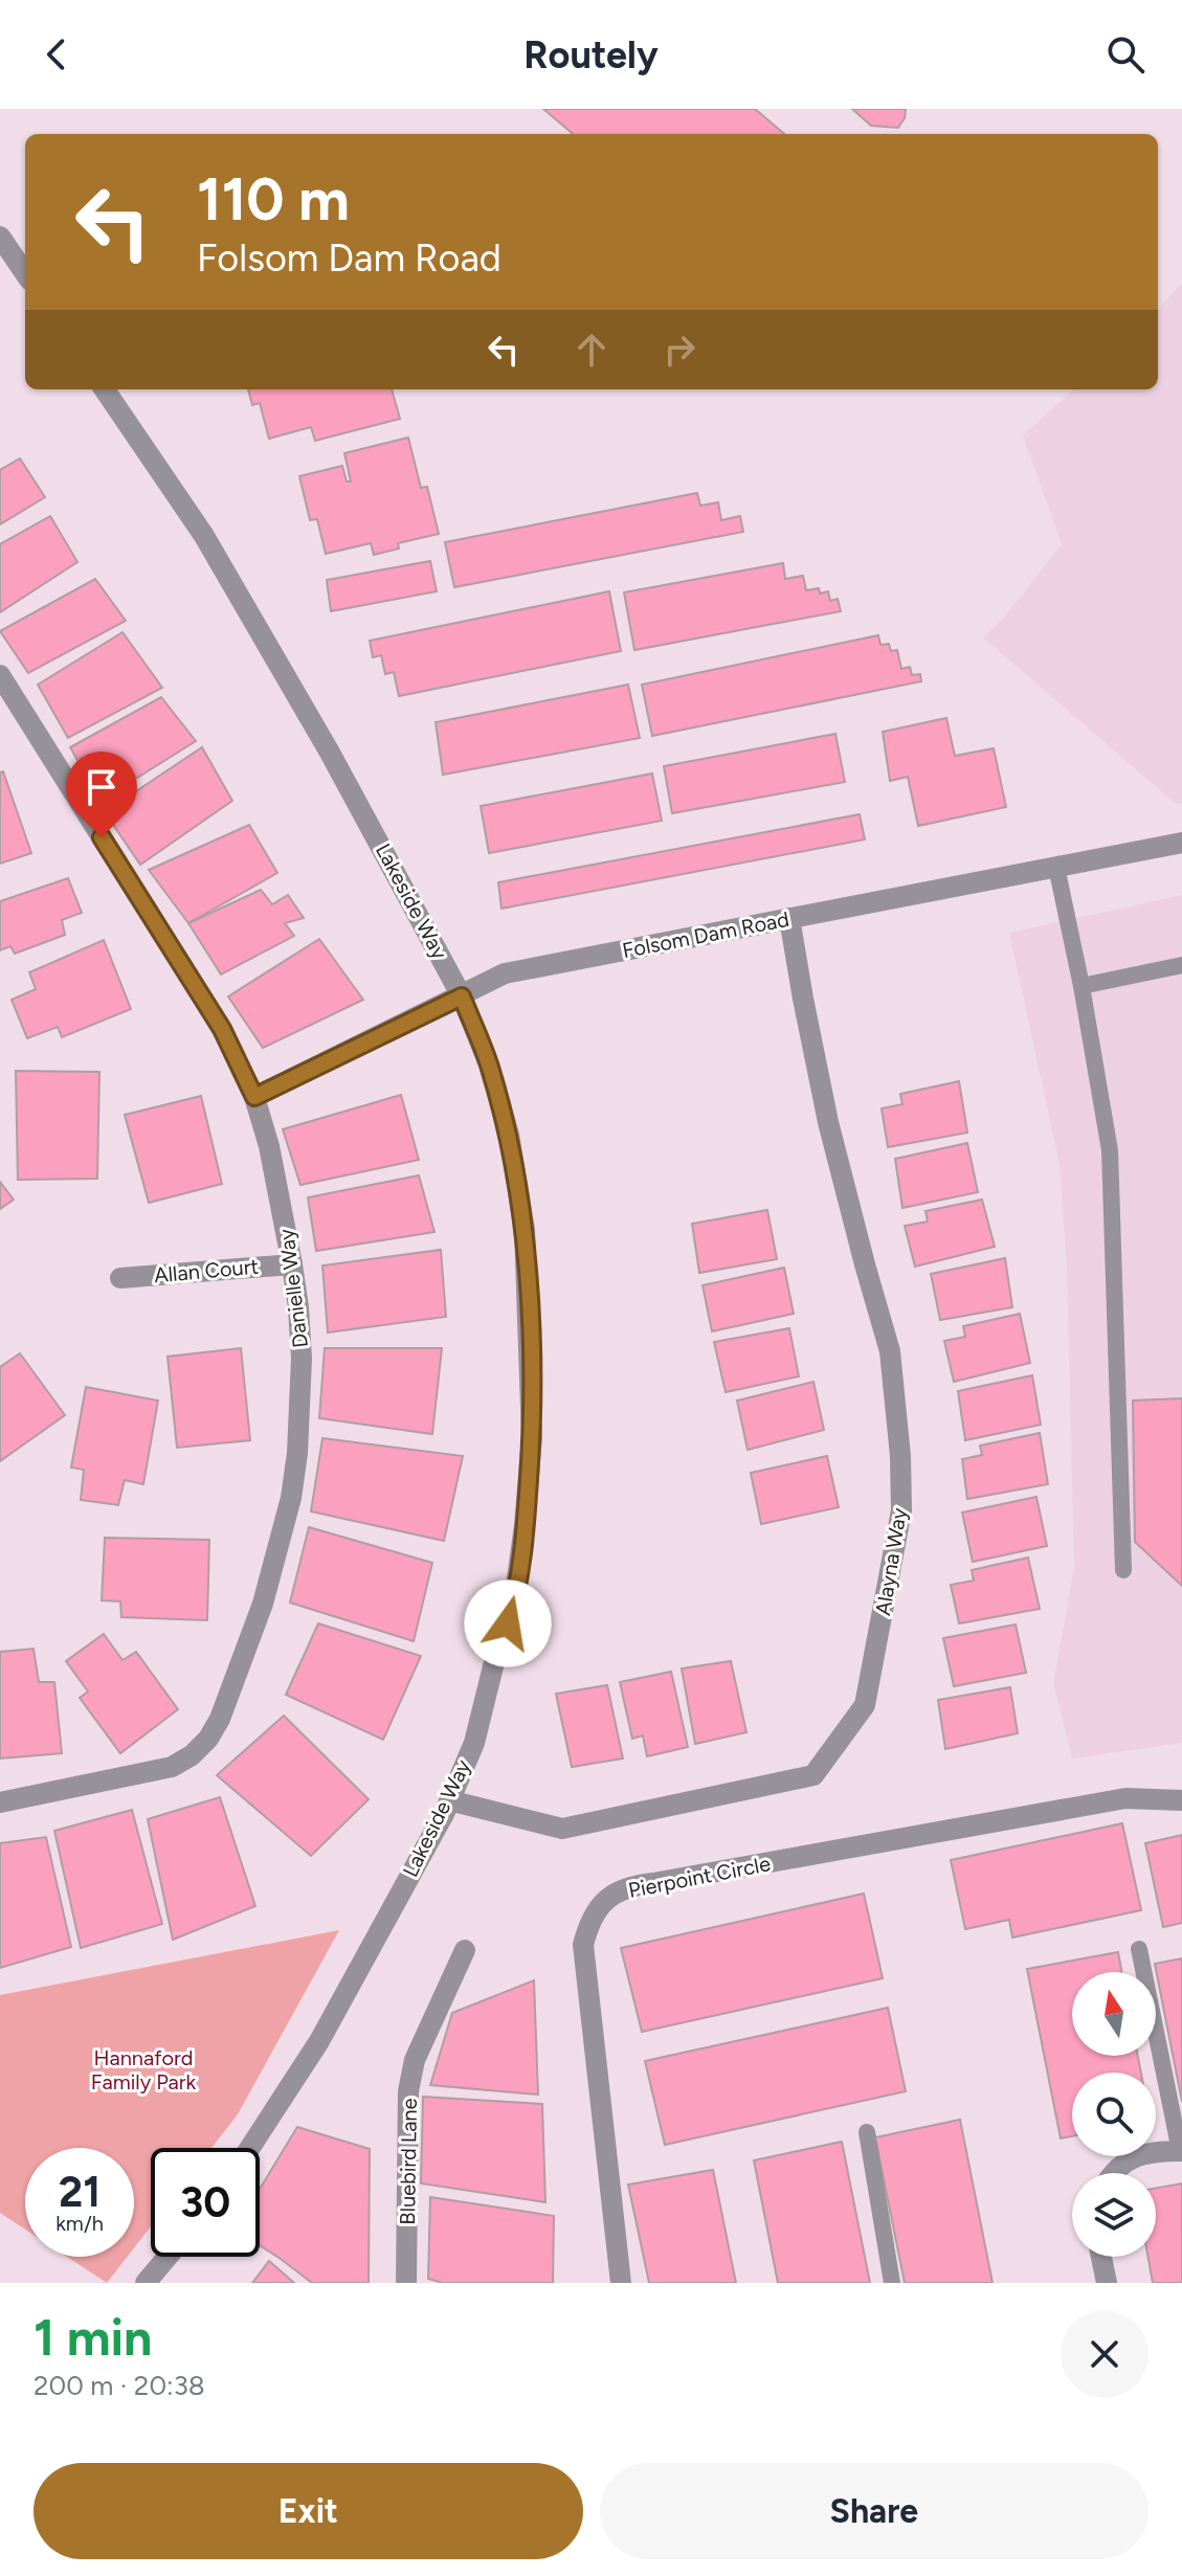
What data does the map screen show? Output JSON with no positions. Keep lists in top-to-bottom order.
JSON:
{
  "streets": {
    "street": [
      "Lakeside Way",
      "Folsom Dam Road",
      "Allan Court",
      "Danielle Way",
      "Alayna Way",
      "Pierpoint Circle",
      "Bluebird Lane"
    ]
  },
  "crossings": [
    ["Lakeside Way", "Folsom Dam Road"],
    ["Lakeside Way", "Alayna Way"],
    ["Folsom Dam Road", "Danielle Way"],
    ["Folsom Dam Road", "Alayna Way"],
    ["Allan Court", "Danielle Way"]
  ],
  "parks": ["Hannaford Family Park"],
  "north": "top",
  "page": {
    "header": "Routely",
    "turn": ["110 m", "Folsom Dam Road"],
    "speed": "21 km/h",
    "limit": "30",
    "heading": ["1 min", "200 m · 20:38"],
    "buttons": ["Exit", "Share"]
  }
}
